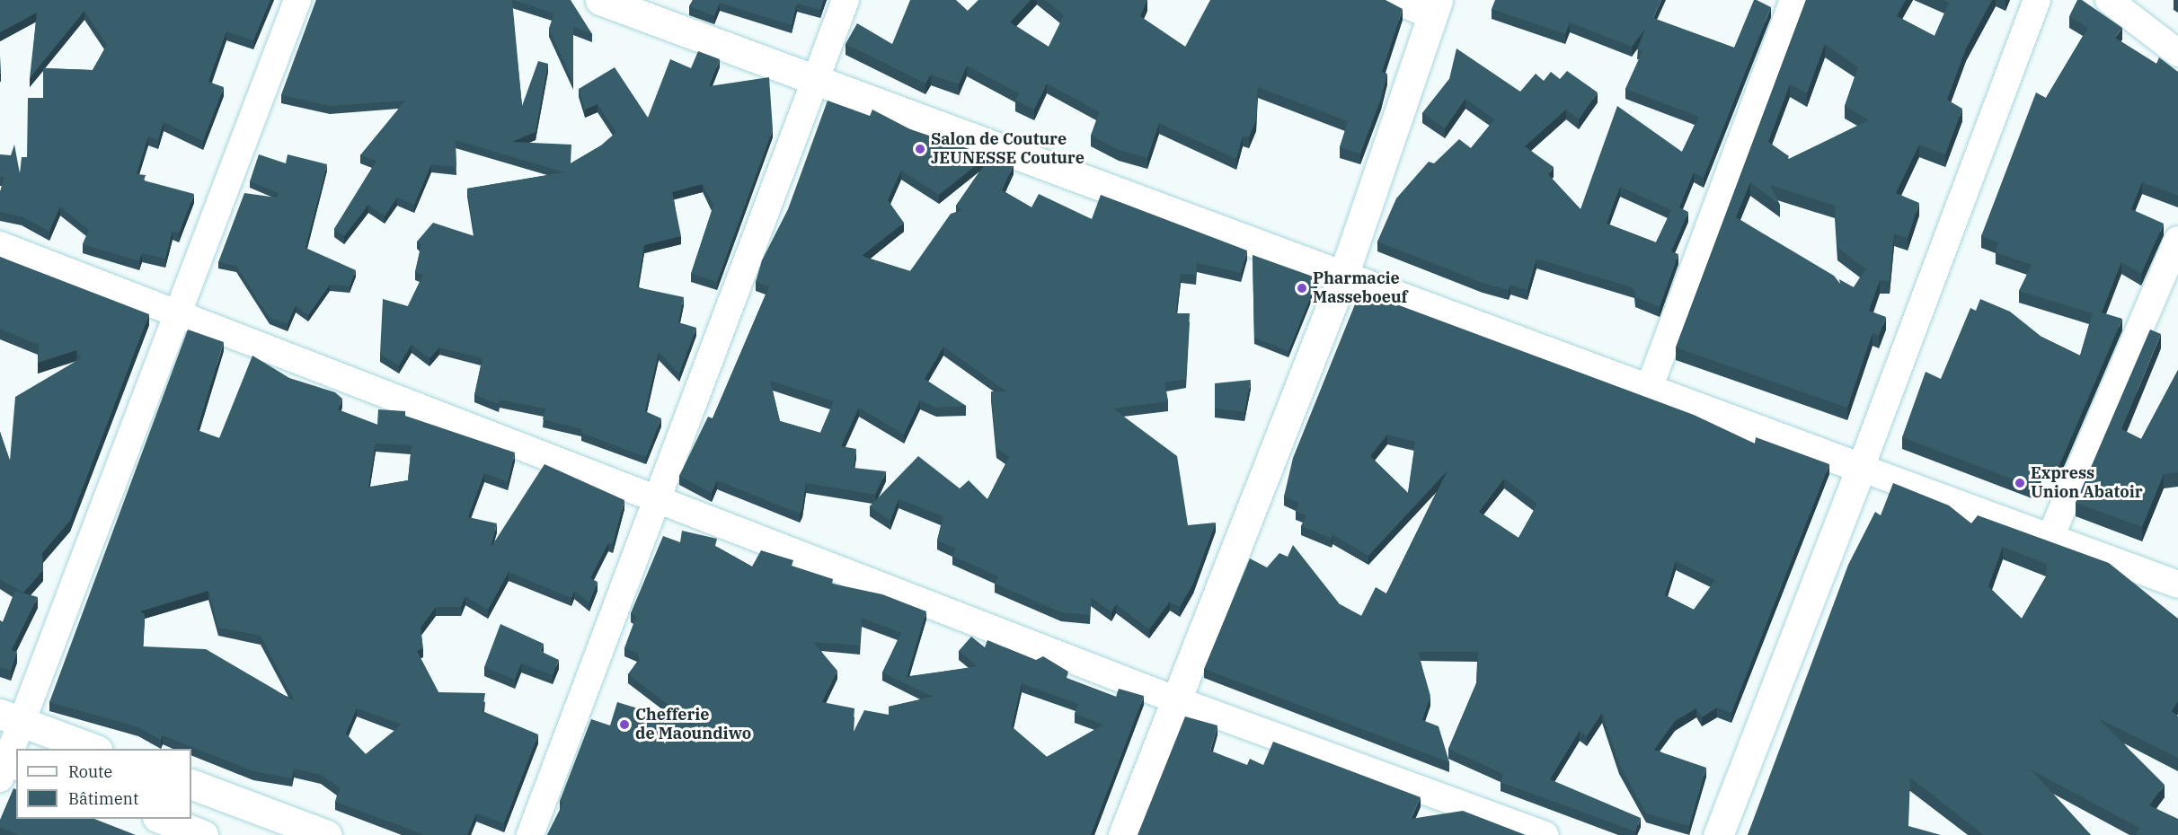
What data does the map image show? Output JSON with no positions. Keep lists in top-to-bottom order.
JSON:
{
  "places": [
    "Salon de Couture JEUNESSE Couture",
    "Pharmacie Masseboeuf",
    "Express Union Abatoir",
    "Chefferie de Maoundiwo"
  ],
  "legend": ["Route", "Bâtiment"]
}
